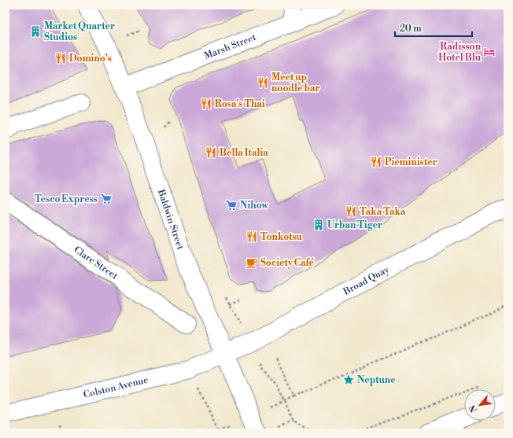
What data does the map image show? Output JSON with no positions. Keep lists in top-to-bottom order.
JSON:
{
  "streets": {
    "street": [
      "Marsh Street",
      "Baldwin Street",
      "Clare Street",
      "Broad Quay",
      "Colston Avenue"
    ]
  },
  "crossings": [
    ["Marsh Street", "Baldwin Street"],
    ["Baldwin Street", "Broad Quay"],
    ["Baldwin Street", "Colston Avenue"],
    ["Broad Quay", "Colston Avenue"]
  ],
  "places": {
    "building": ["Market Quarter Studios", "Urban Tiger"],
    "hotel": ["Radisson Hotel Blu"],
    "restaurant": [
      "Domino's",
      "Meet up noodle bar",
      "Rosa's Thai",
      "Bella Italia",
      "Pieminister",
      "Taka Taka",
      "Tonkotsu"
    ],
    "supermarket": ["Tesco Express", "Nihow"],
    "cafe": ["Society Café"],
    "place": ["Neptune"]
  },
  "scale_bar": "20 m",
  "north": "bottom left"
}
